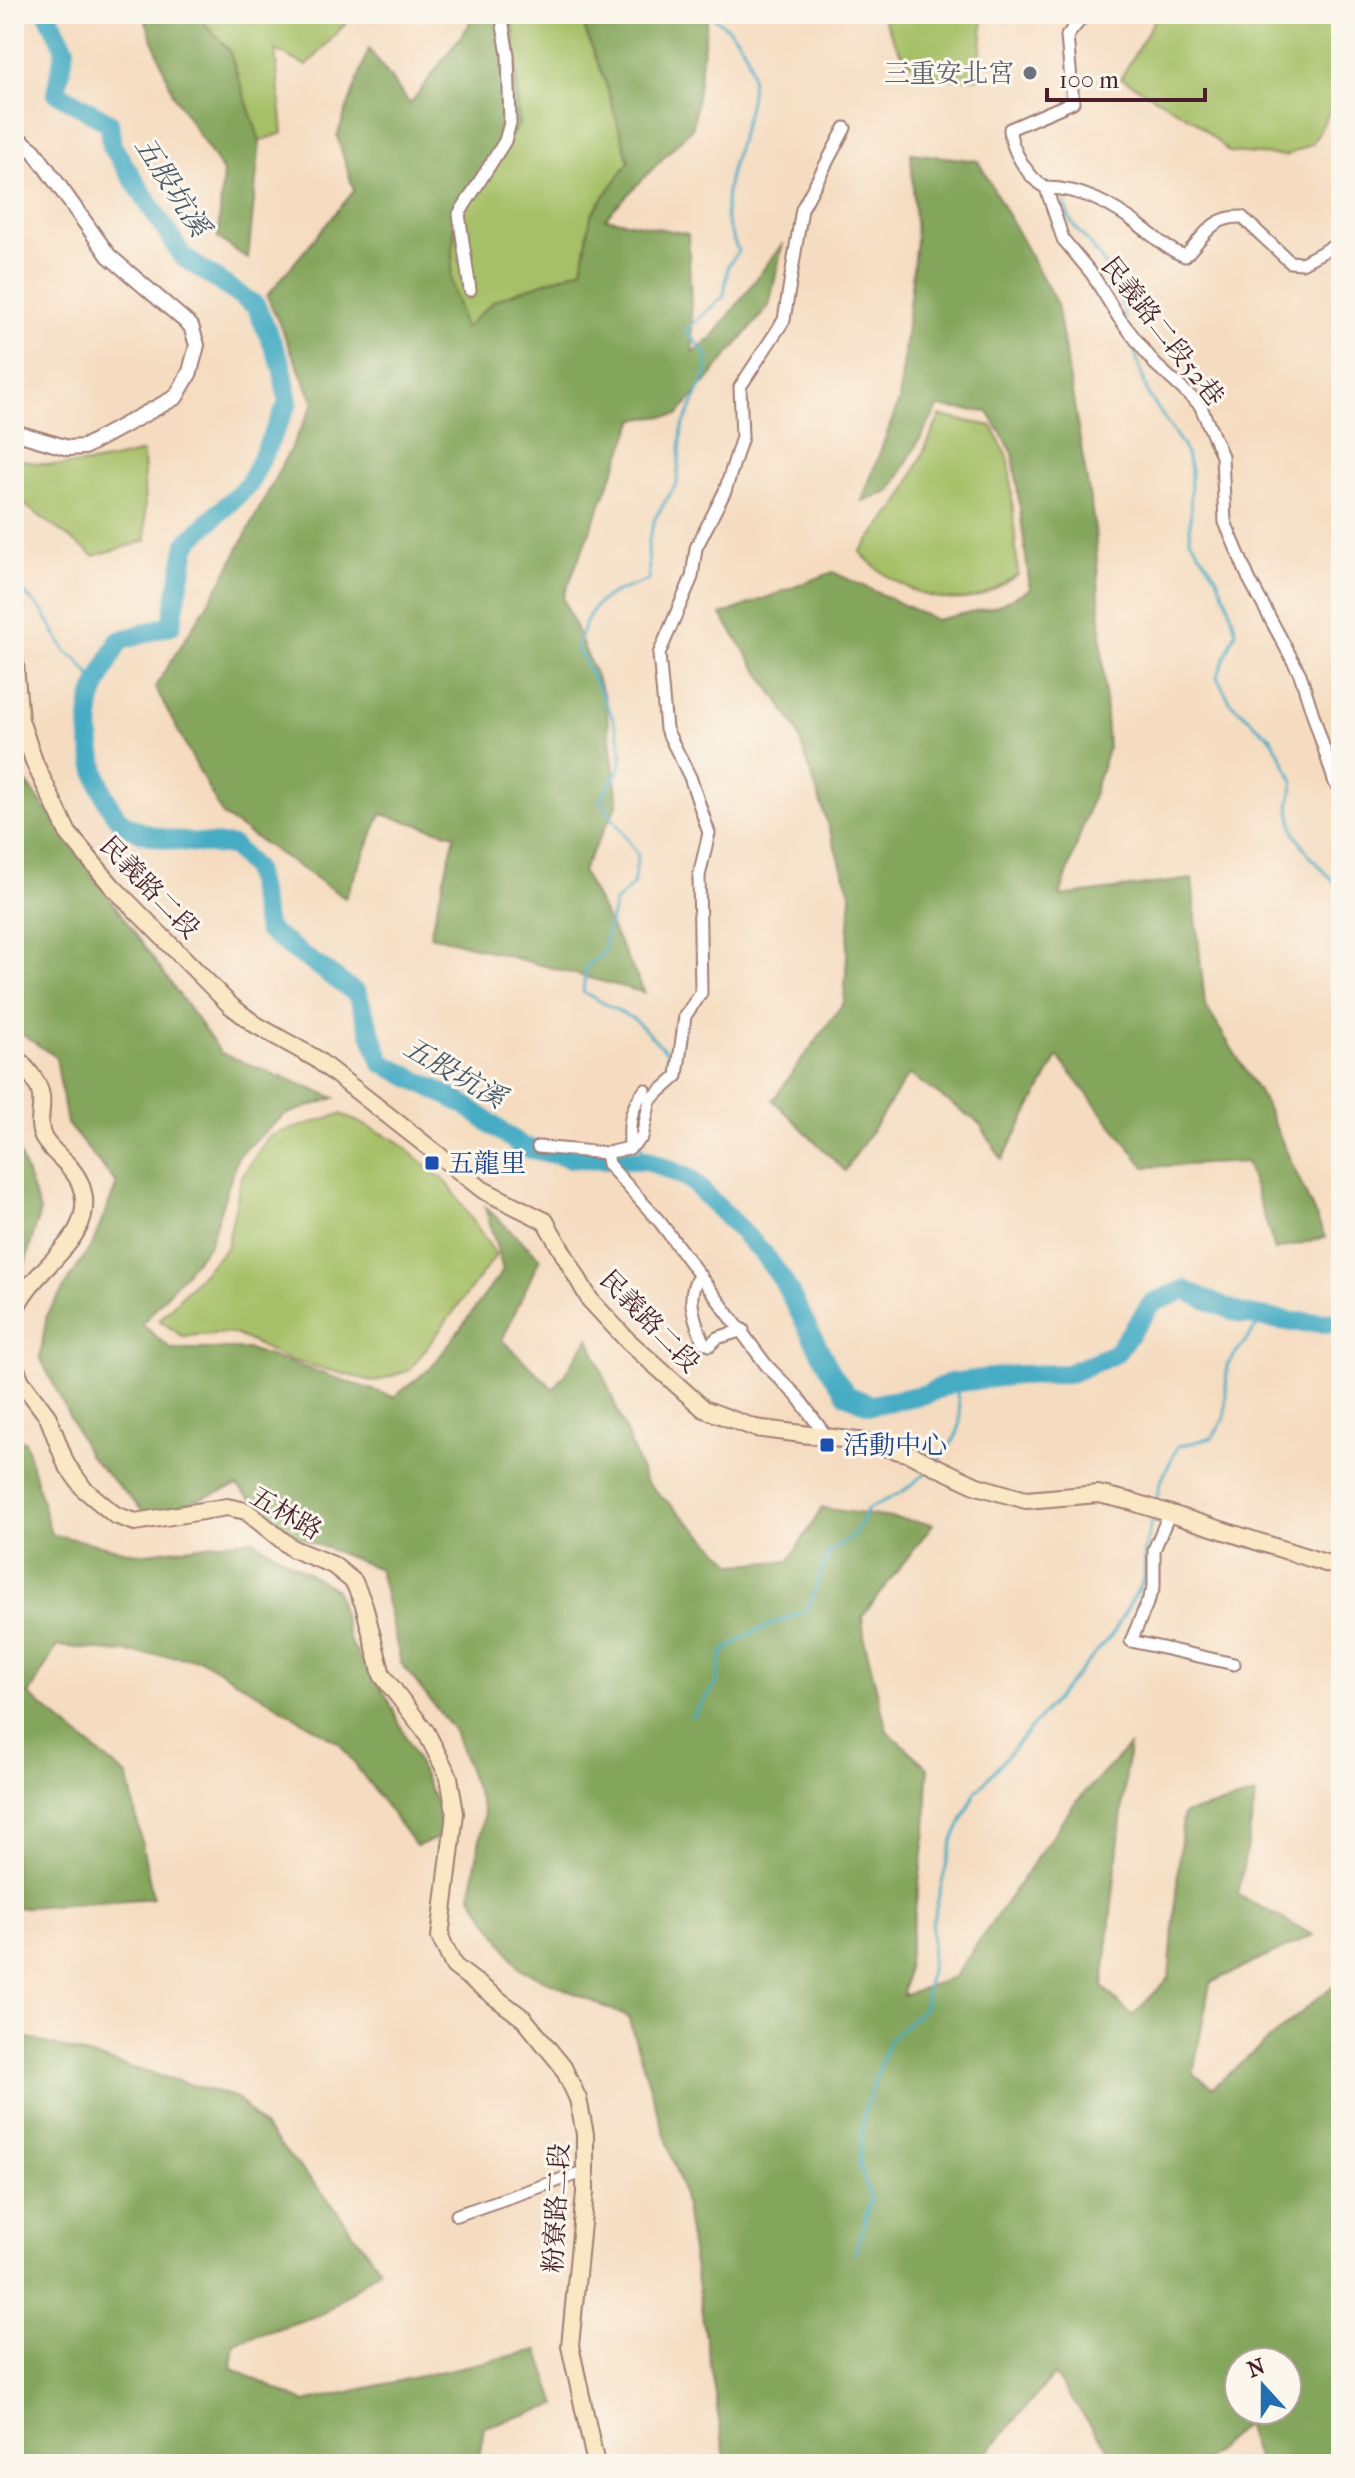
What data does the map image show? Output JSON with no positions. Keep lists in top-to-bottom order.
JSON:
{
  "streets": {
    "main road": ["民義路二段", "五林路", "粉寮路二段"],
    "street": ["民義路二段52巷"]
  },
  "crossings": [
    ["五林路", "粉寮路二段"]
  ],
  "water": ["五股坑溪"],
  "places": {
    "other": ["三重安北宮"],
    "transit": ["五龍里", "活動中心"]
  },
  "scale_bar": "100 m",
  "north": "top"
}
